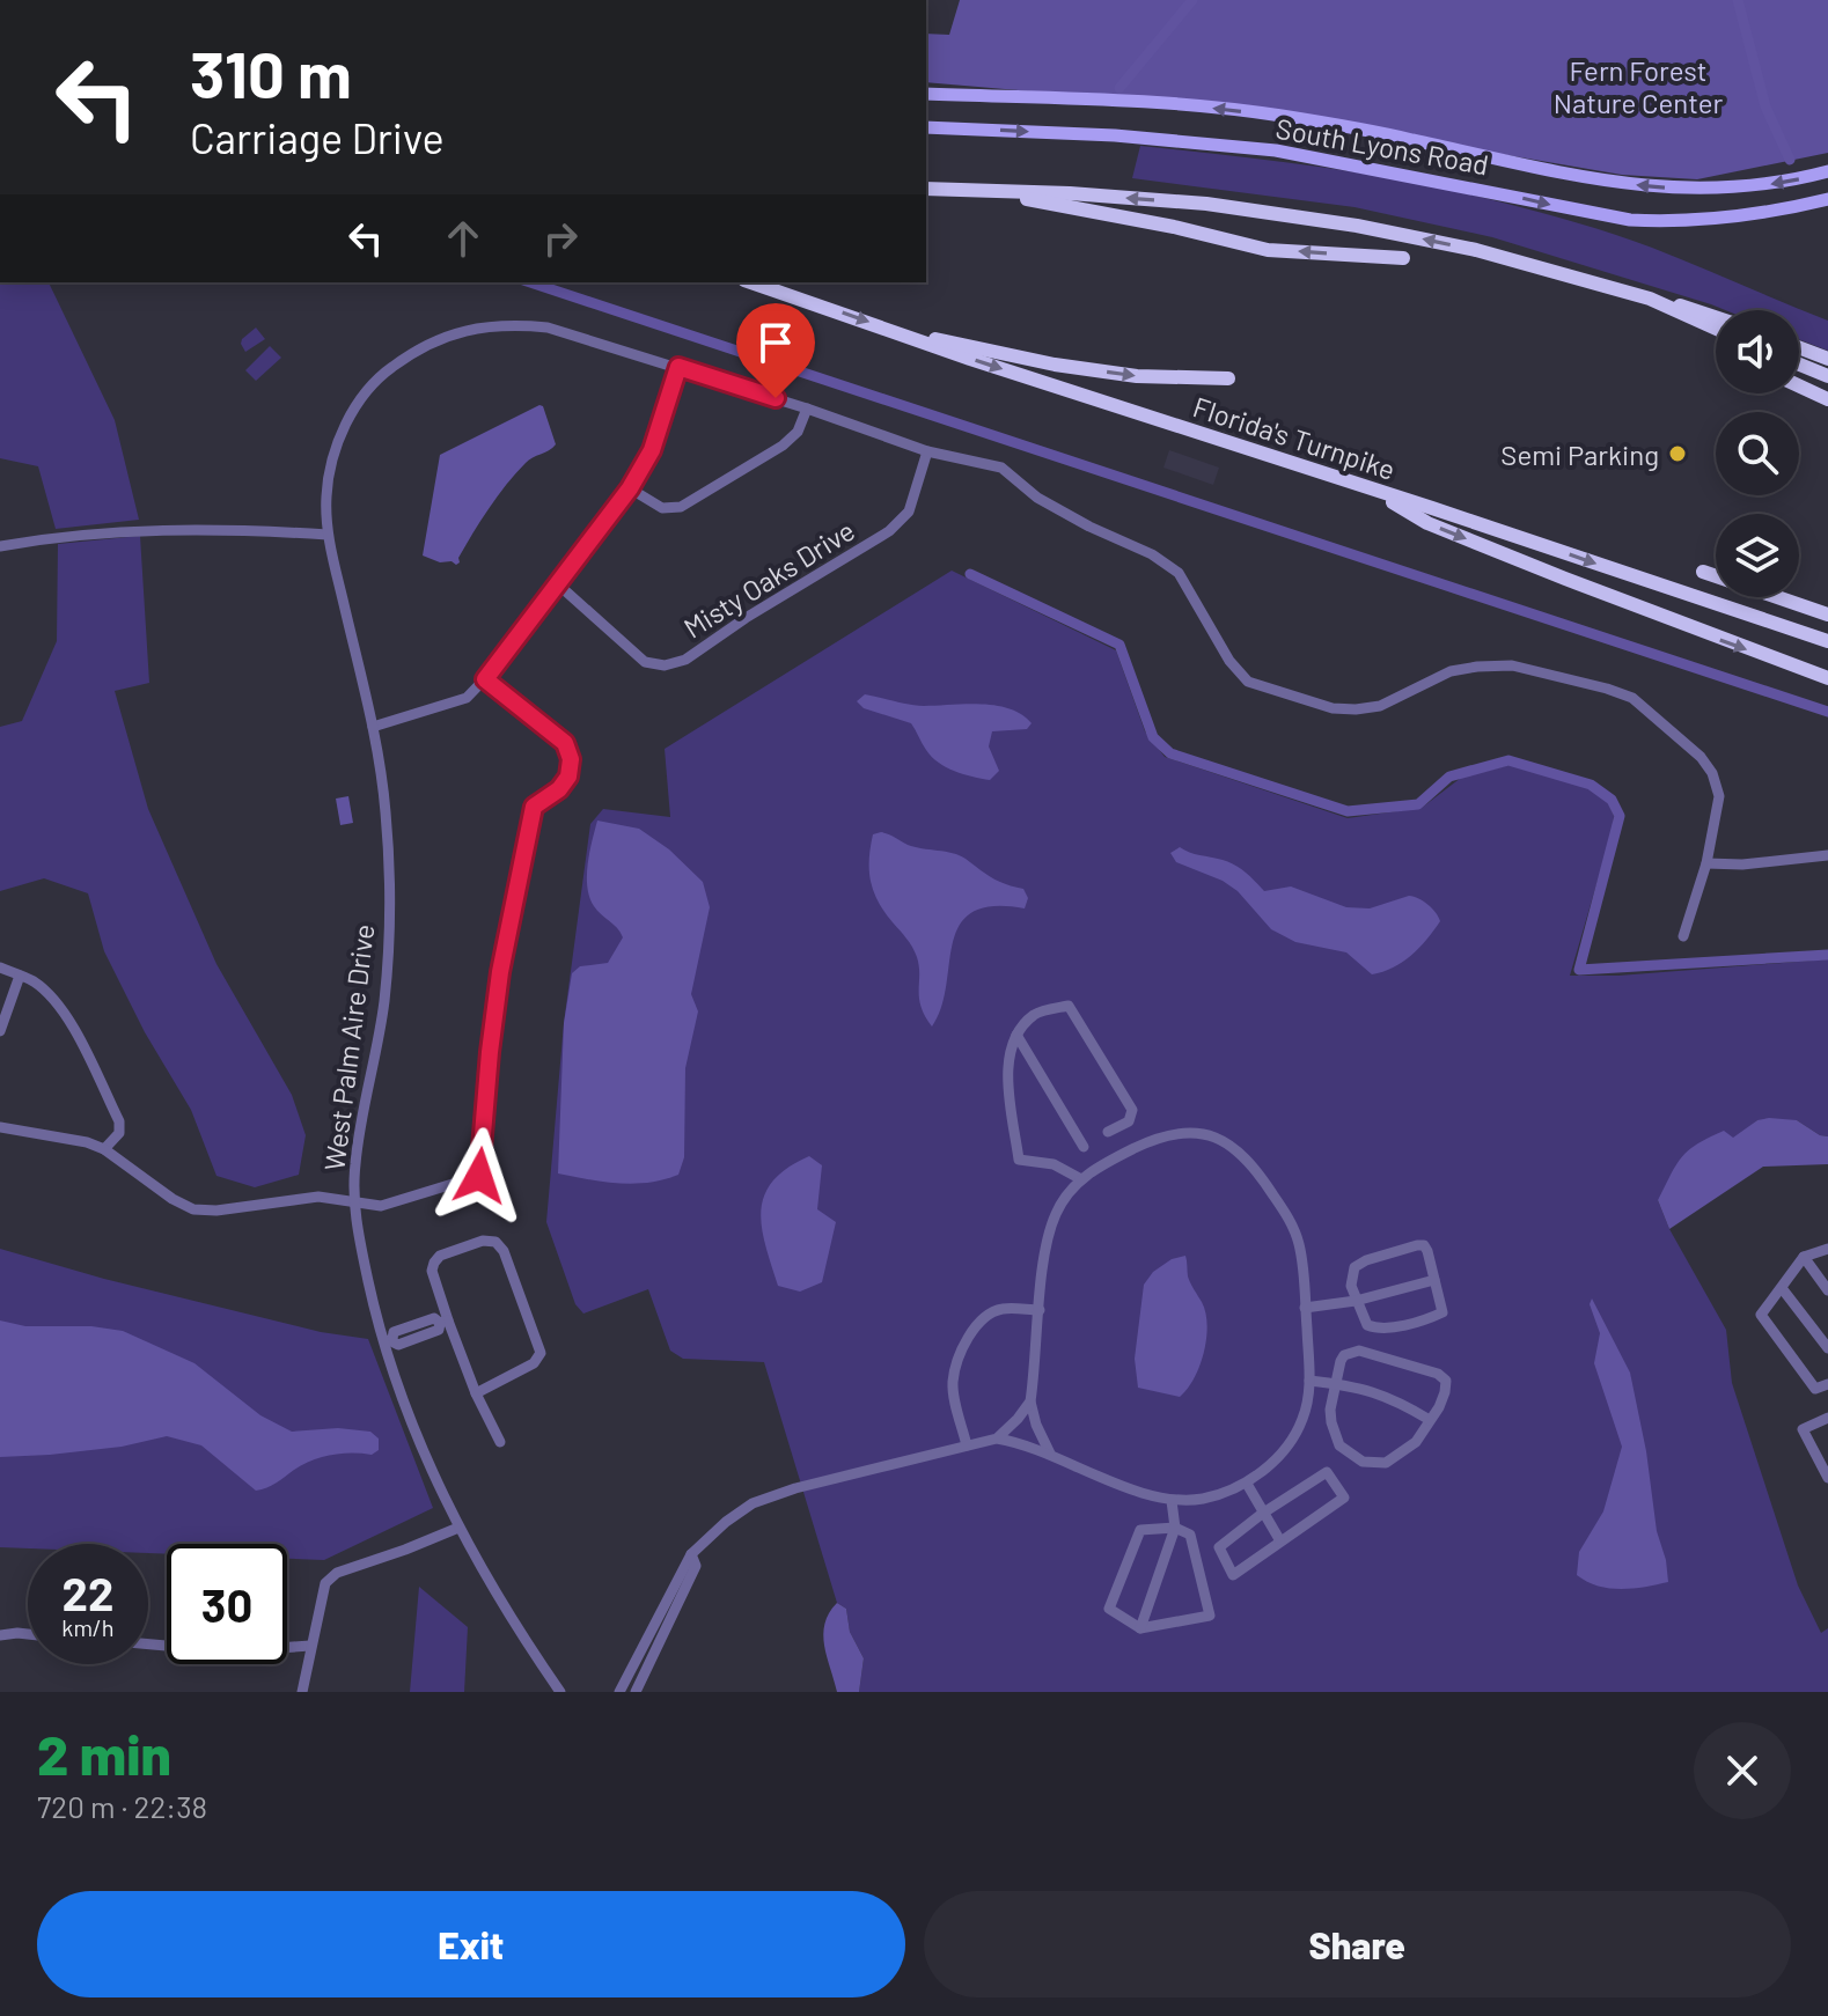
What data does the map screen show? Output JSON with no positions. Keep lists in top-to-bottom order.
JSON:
{
  "streets": {
    "highway": ["Florida's Turnpike"],
    "main road": ["South Lyons Road"],
    "street": ["Misty Oaks Drive", "West Palm Aire Drive"]
  },
  "parks": ["Fern Forest Nature Center"],
  "places": ["Semi Parking"],
  "page": {
    "turn": ["310 m", "Carriage Drive"],
    "speed": "22 km/h",
    "limit": "30",
    "heading": ["2 min", "720 m · 22:38"],
    "buttons": ["Exit", "Share"]
  }
}
